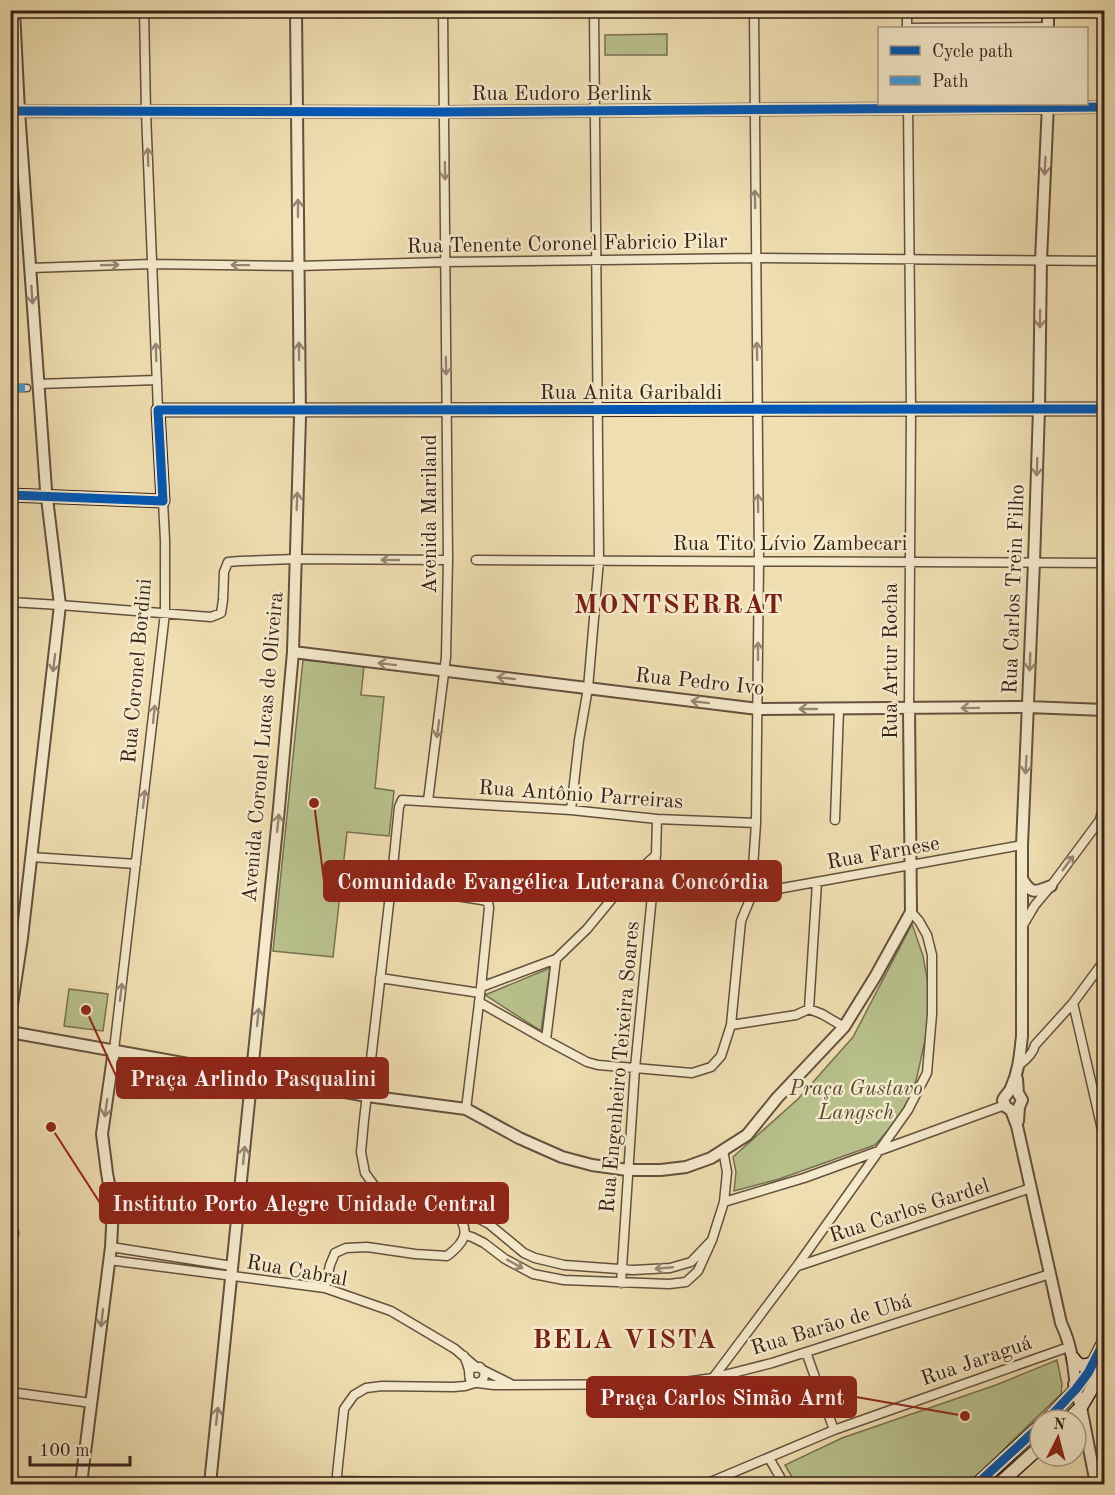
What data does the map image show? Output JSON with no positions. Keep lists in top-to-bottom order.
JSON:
{
  "streets": {
    "main road": ["Rua Anita Garibaldi", "Rua Coronel Bordini"],
    "street": [
      "Rua Eudoro Berlink",
      "Rua Tenente Coronel Fabricio Pilar",
      "Avenida Mariland",
      "Rua Tito Lívio Zambecari",
      "Rua Carlos Trein Filho",
      "Rua Artur Rocha",
      "Rua Pedro Ivo",
      "Avenida Coronel Lucas de Oliveira",
      "Rua Antônio Parreiras",
      "Rua Farnese",
      "Rua Engenheiro Teixeira Soares",
      "Rua Carlos Gardel",
      "Rua Cabral",
      "Rua Barão de Ubá",
      "Rua Jaraguá"
    ]
  },
  "crossings": [
    ["Rua Eudoro Berlink", "Avenida Mariland"],
    ["Rua Eudoro Berlink", "Rua Carlos Trein Filho"],
    ["Rua Eudoro Berlink", "Rua Artur Rocha"],
    ["Rua Eudoro Berlink", "Rua Coronel Bordini"],
    ["Rua Eudoro Berlink", "Avenida Coronel Lucas de Oliveira"],
    ["Rua Tenente Coronel Fabricio Pilar", "Avenida Mariland"],
    ["Rua Tenente Coronel Fabricio Pilar", "Rua Carlos Trein Filho"],
    ["Rua Tenente Coronel Fabricio Pilar", "Rua Artur Rocha"],
    ["Rua Tenente Coronel Fabricio Pilar", "Rua Coronel Bordini"],
    ["Rua Tenente Coronel Fabricio Pilar", "Avenida Coronel Lucas de Oliveira"],
    ["Rua Anita Garibaldi", "Avenida Mariland"],
    ["Rua Anita Garibaldi", "Rua Carlos Trein Filho"],
    ["Rua Anita Garibaldi", "Rua Artur Rocha"],
    ["Rua Anita Garibaldi", "Rua Coronel Bordini"],
    ["Rua Anita Garibaldi", "Avenida Coronel Lucas de Oliveira"],
    ["Avenida Mariland", "Rua Pedro Ivo"],
    ["Avenida Mariland", "Rua Antônio Parreiras"],
    ["Rua Tito Lívio Zambecari", "Rua Carlos Trein Filho"],
    ["Rua Tito Lívio Zambecari", "Rua Artur Rocha"],
    ["Rua Carlos Trein Filho", "Rua Pedro Ivo"],
    ["Rua Carlos Trein Filho", "Rua Farnese"],
    ["Rua Artur Rocha", "Rua Pedro Ivo"],
    ["Rua Artur Rocha", "Rua Farnese"],
    ["Rua Artur Rocha", "Rua Engenheiro Teixeira Soares"],
    ["Rua Coronel Bordini", "Rua Cabral"],
    ["Rua Pedro Ivo", "Avenida Coronel Lucas de Oliveira"],
    ["Avenida Coronel Lucas de Oliveira", "Rua Cabral"],
    ["Rua Antônio Parreiras", "Rua Engenheiro Teixeira Soares"],
    ["Rua Cabral", "Rua Barão de Ubá"]
  ],
  "one_way": [
    "Avenida Mariland",
    "Rua Carlos Trein Filho",
    "Rua Pedro Ivo",
    "Avenida Coronel Lucas de Oliveira"
  ],
  "districts": ["MONTSERRAT", "BELA VISTA"],
  "parks": ["Praça Gustavo Langsch"],
  "places": [
    "Comunidade Evangélica Luterana Concórdia",
    "Praça Arlindo Pasqualini",
    "Instituto Porto Alegre Unidade Central",
    "Praça Carlos Simão Arnt"
  ],
  "legend": ["Cycle path", "Path"],
  "scale_bar": "100 m",
  "north": "top"
}
